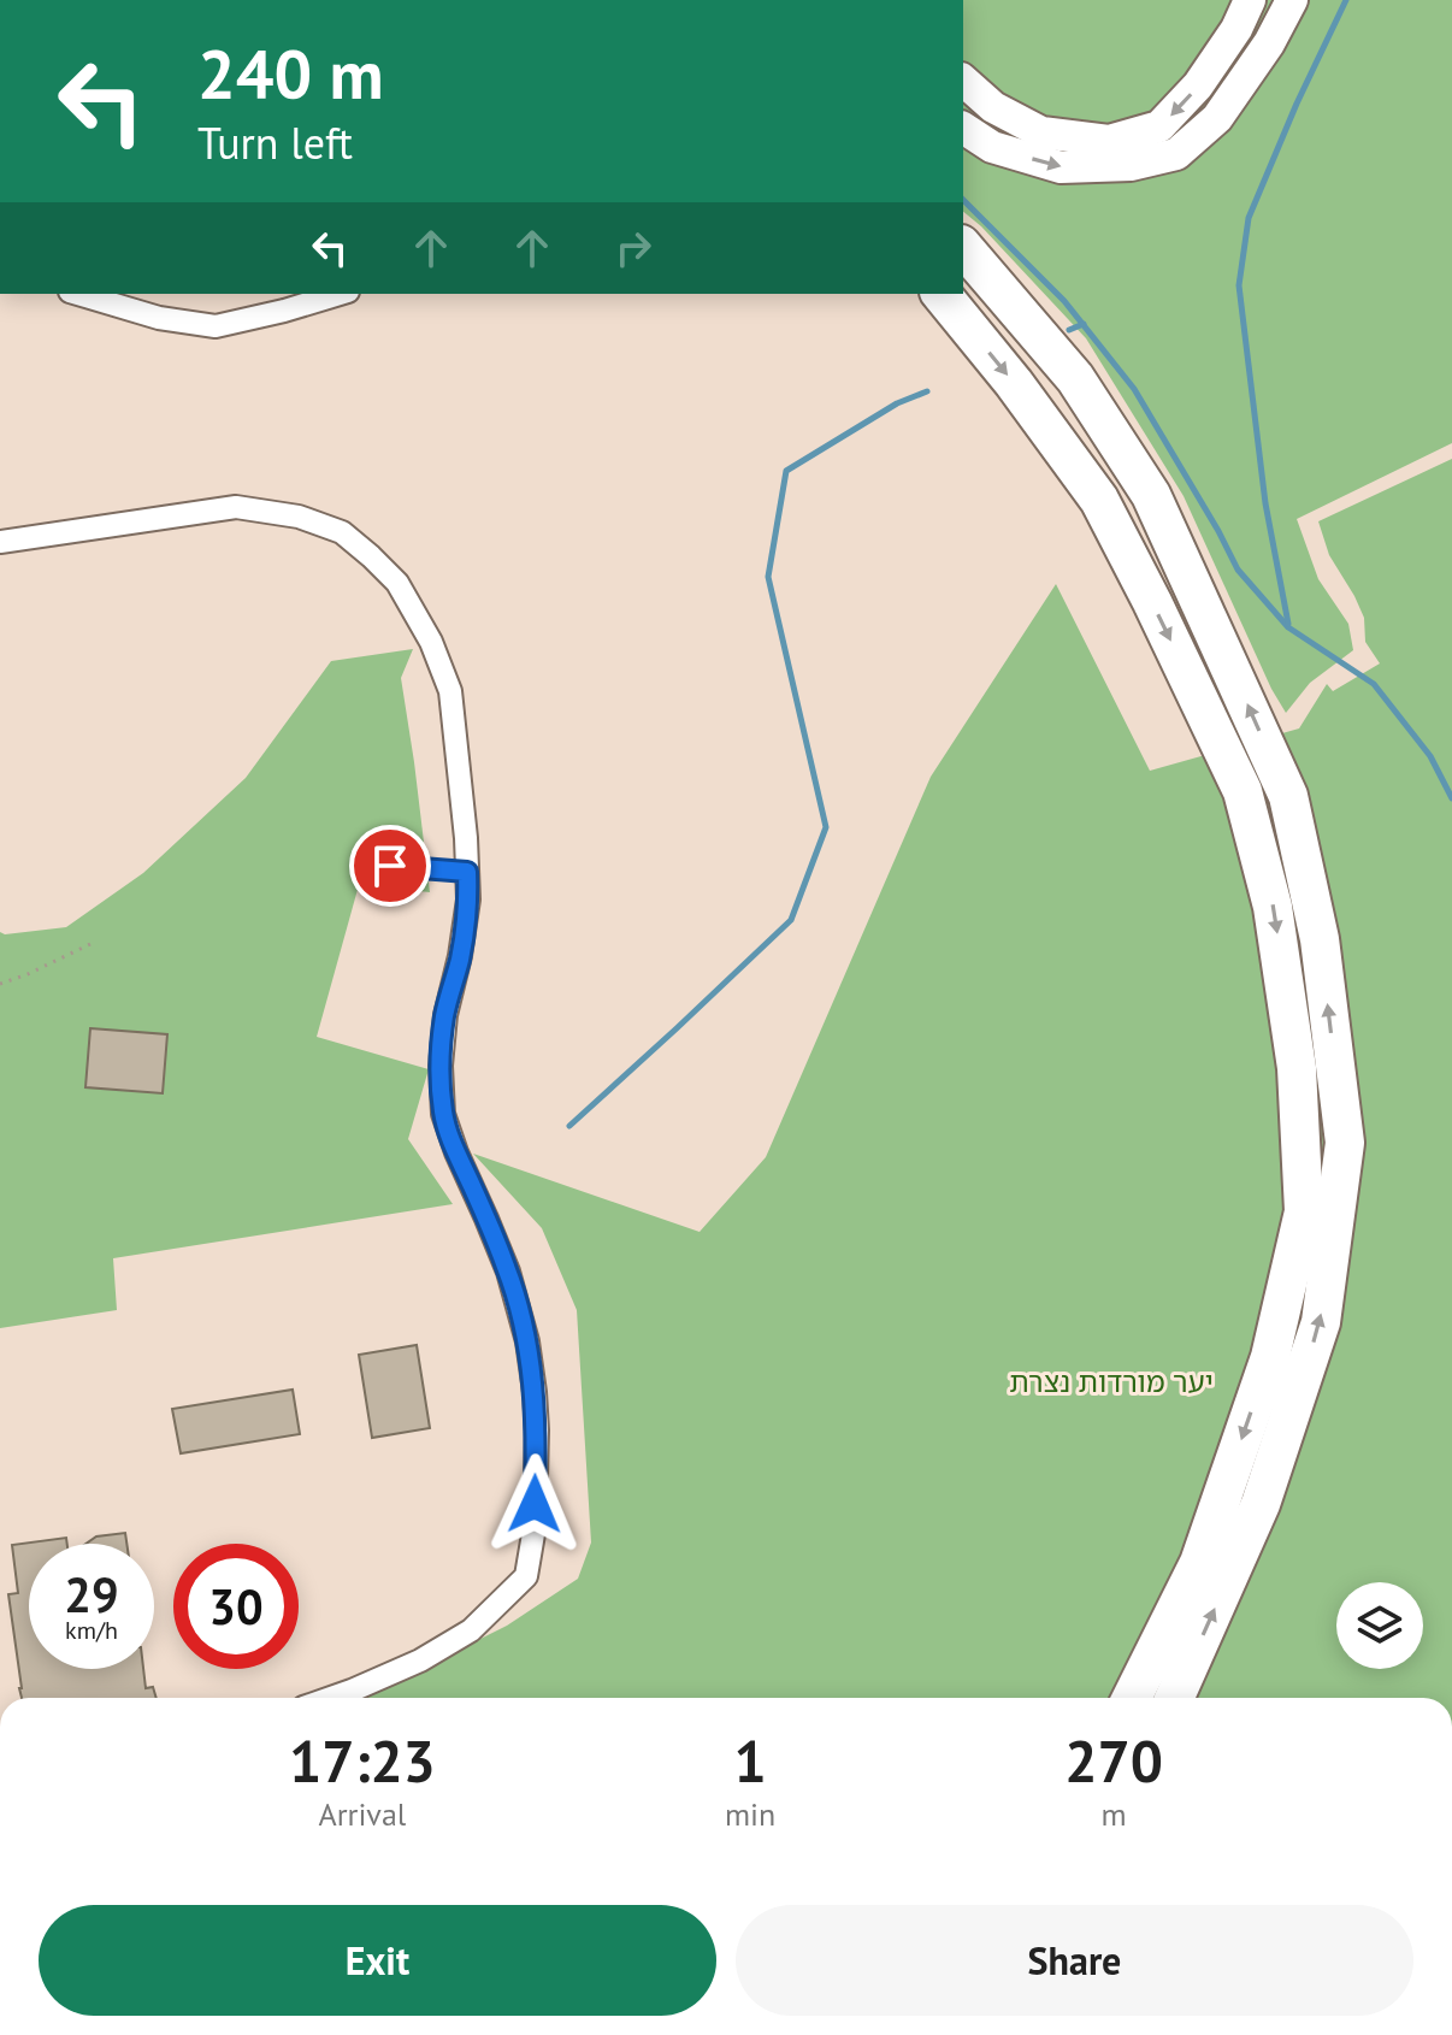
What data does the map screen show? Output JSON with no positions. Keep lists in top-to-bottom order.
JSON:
{
  "parks": ["יער מורדות נצרת"],
  "page": {
    "turn": ["240 m", "Turn left"],
    "speed": "29 km/h",
    "limit": "30",
    "eta": [
      "17:23",
      "Arrival",
      "1",
      "min",
      "270",
      "m"
    ],
    "buttons": ["Exit", "Share"]
  }
}
